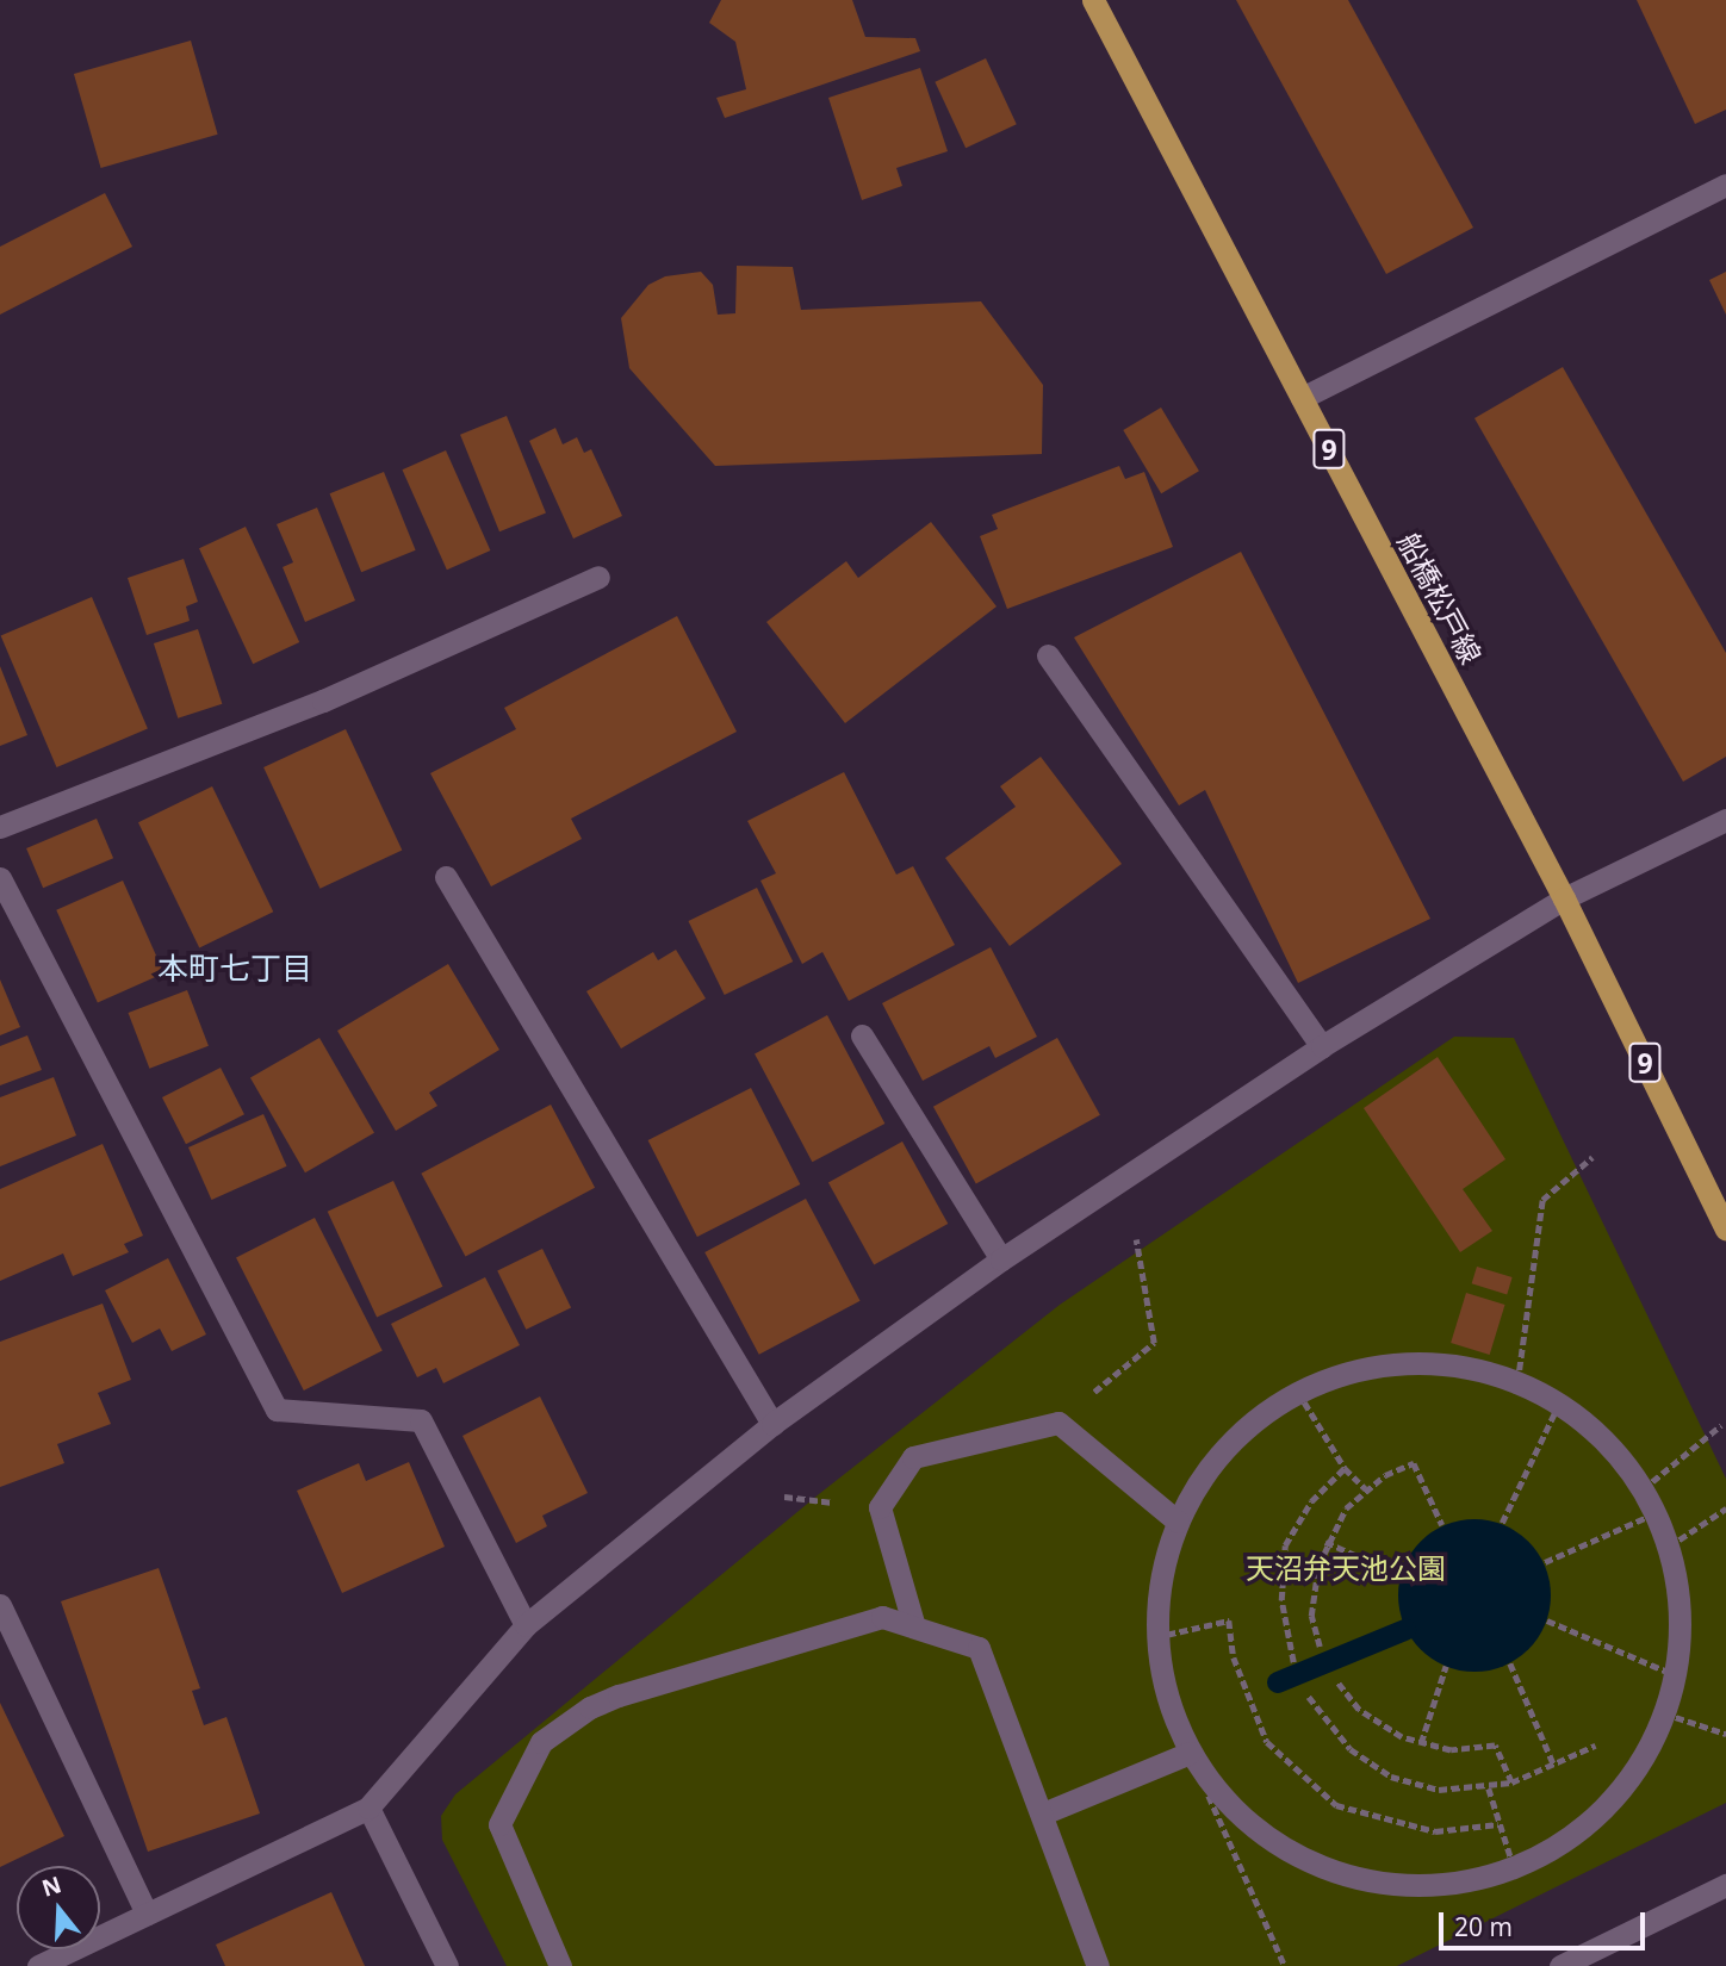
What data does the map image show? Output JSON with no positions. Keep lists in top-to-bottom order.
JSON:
{
  "streets": {
    "main road": ["9", "船橋松戸線"]
  },
  "districts": ["本町七丁目"],
  "parks": ["天沼弁天池公園"],
  "scale_bar": "20 m",
  "north": "top"
}
